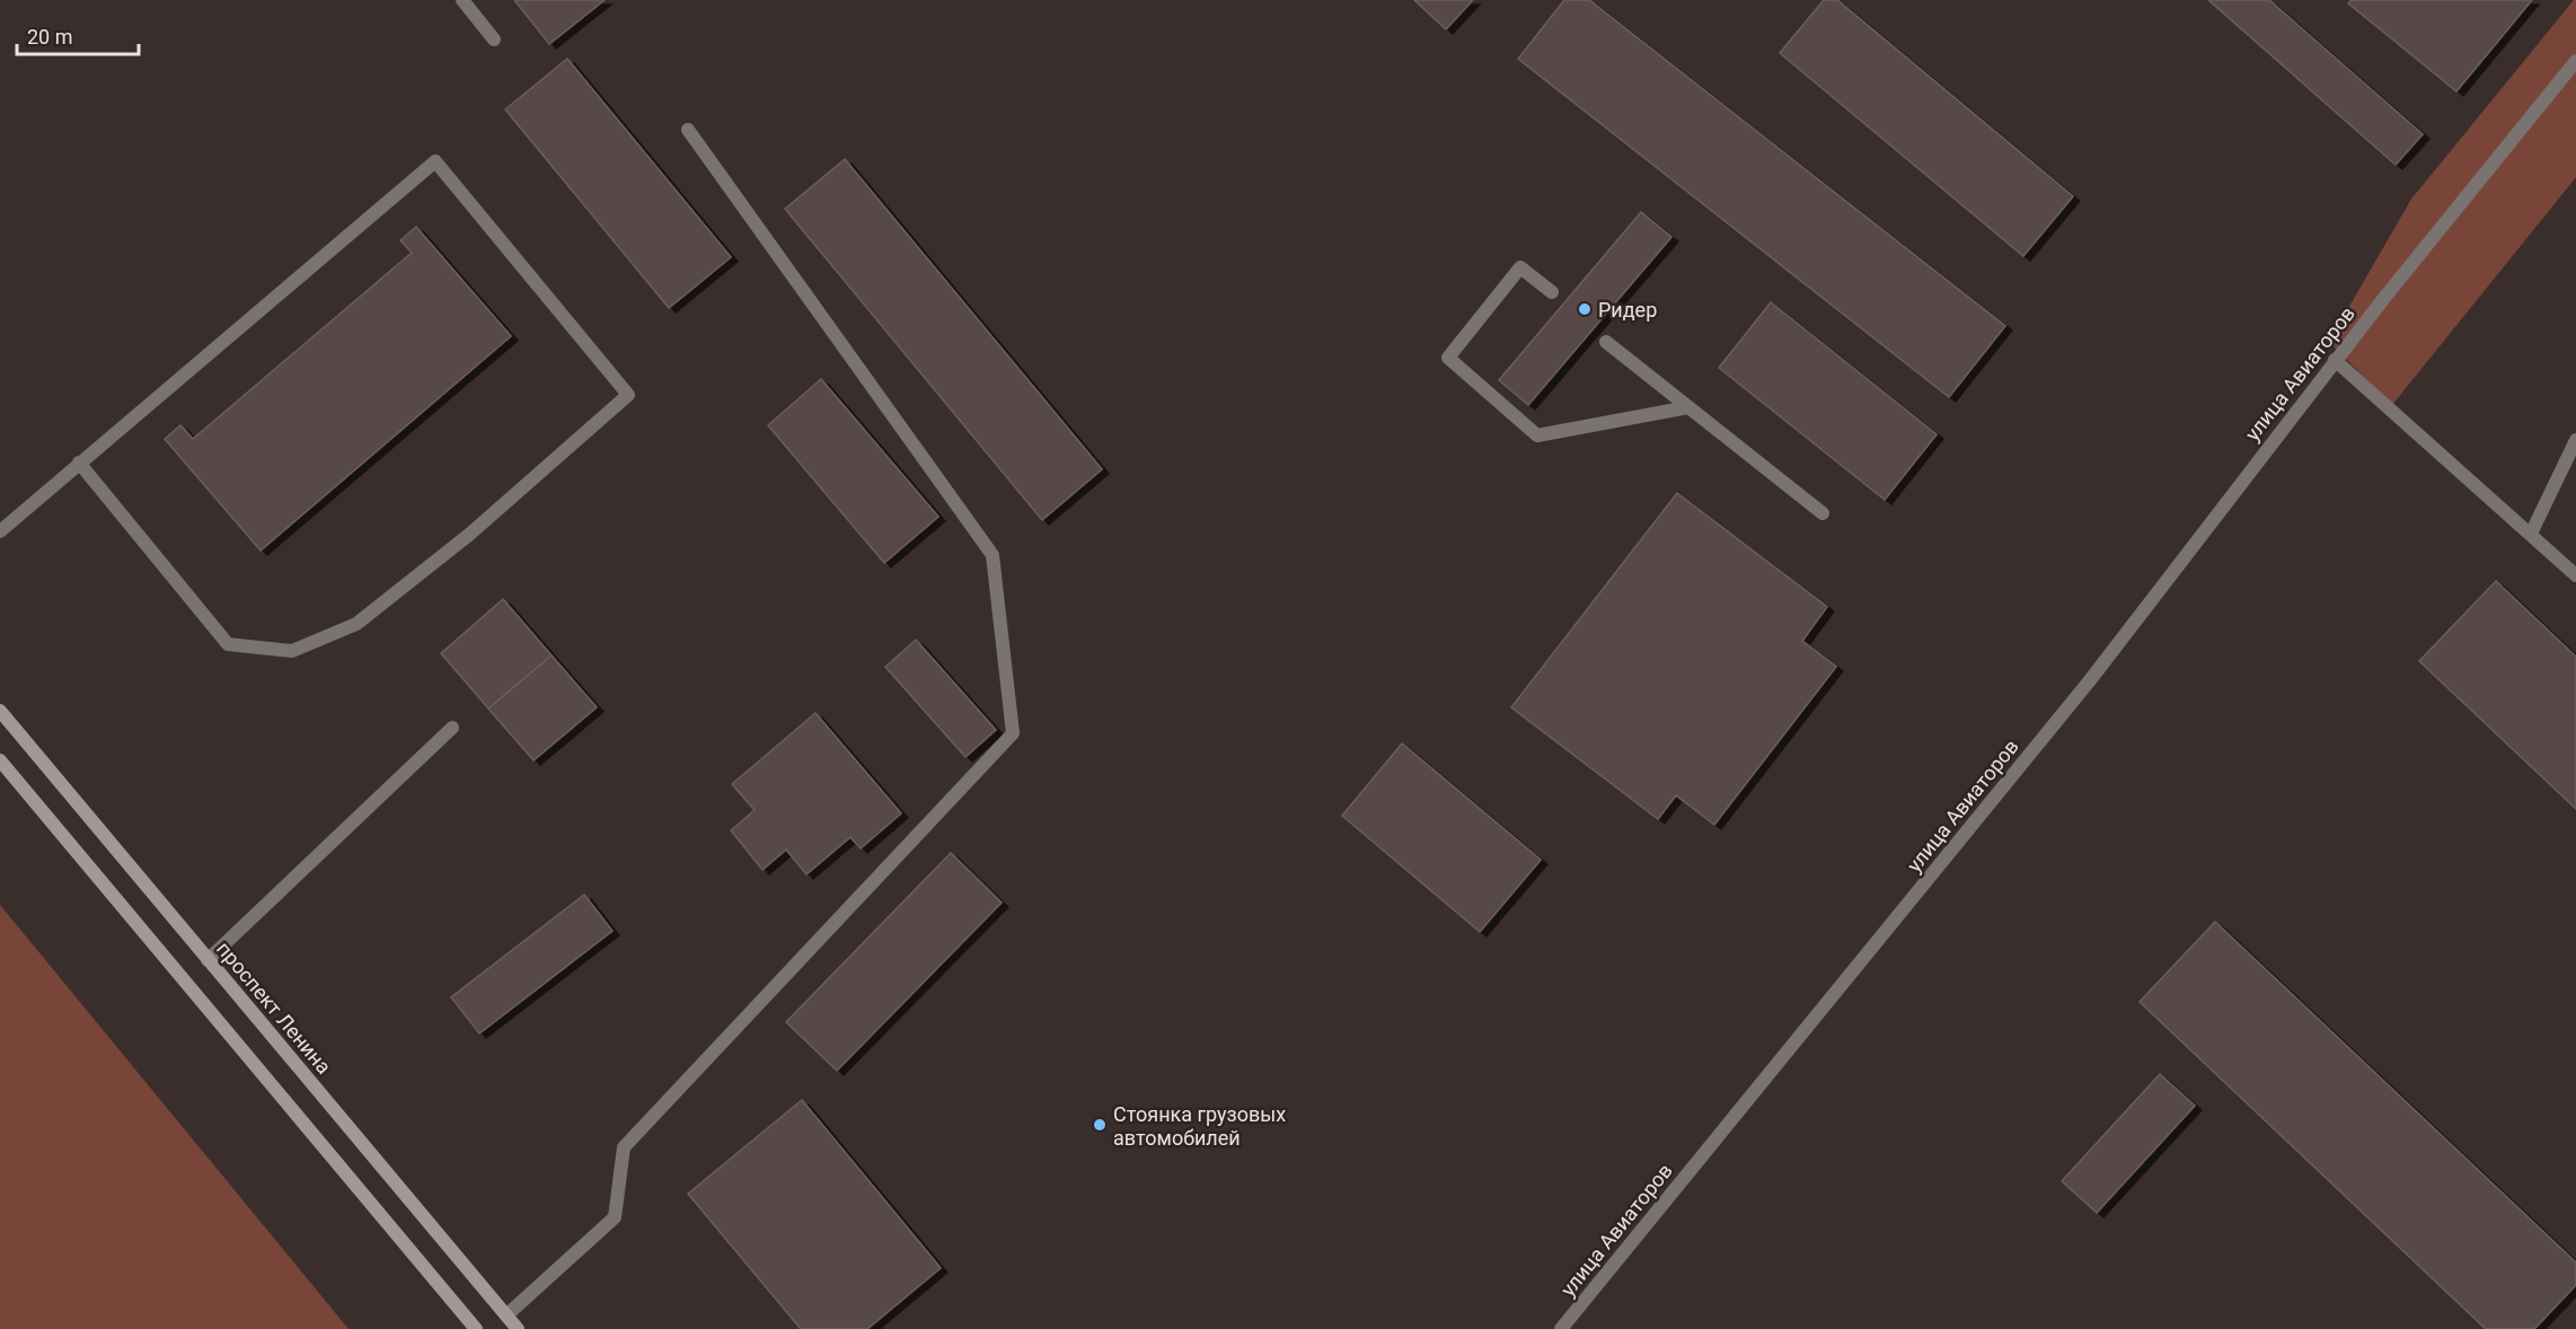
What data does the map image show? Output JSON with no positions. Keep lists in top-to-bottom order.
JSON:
{
  "streets": {
    "main road": ["проспект Ленина"],
    "street": ["улица Авиаторов"]
  },
  "places": ["Ридер", "Стоянка грузовых автомобилей"],
  "scale_bar": "20 m"
}
